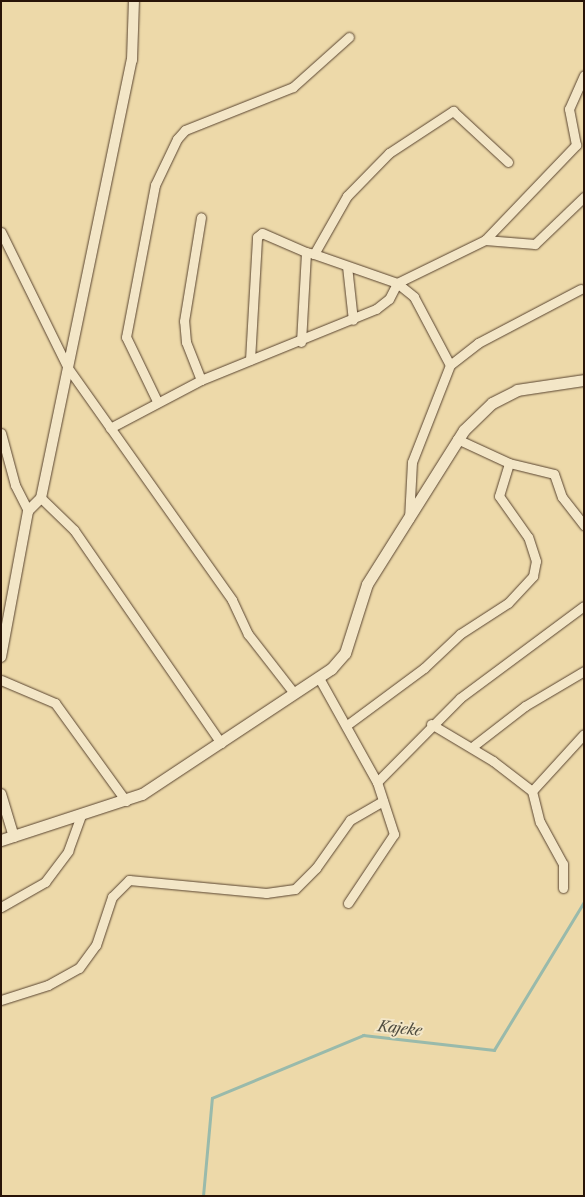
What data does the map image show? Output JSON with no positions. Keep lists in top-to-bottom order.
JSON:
{
  "water": ["Kajeke"]
}
